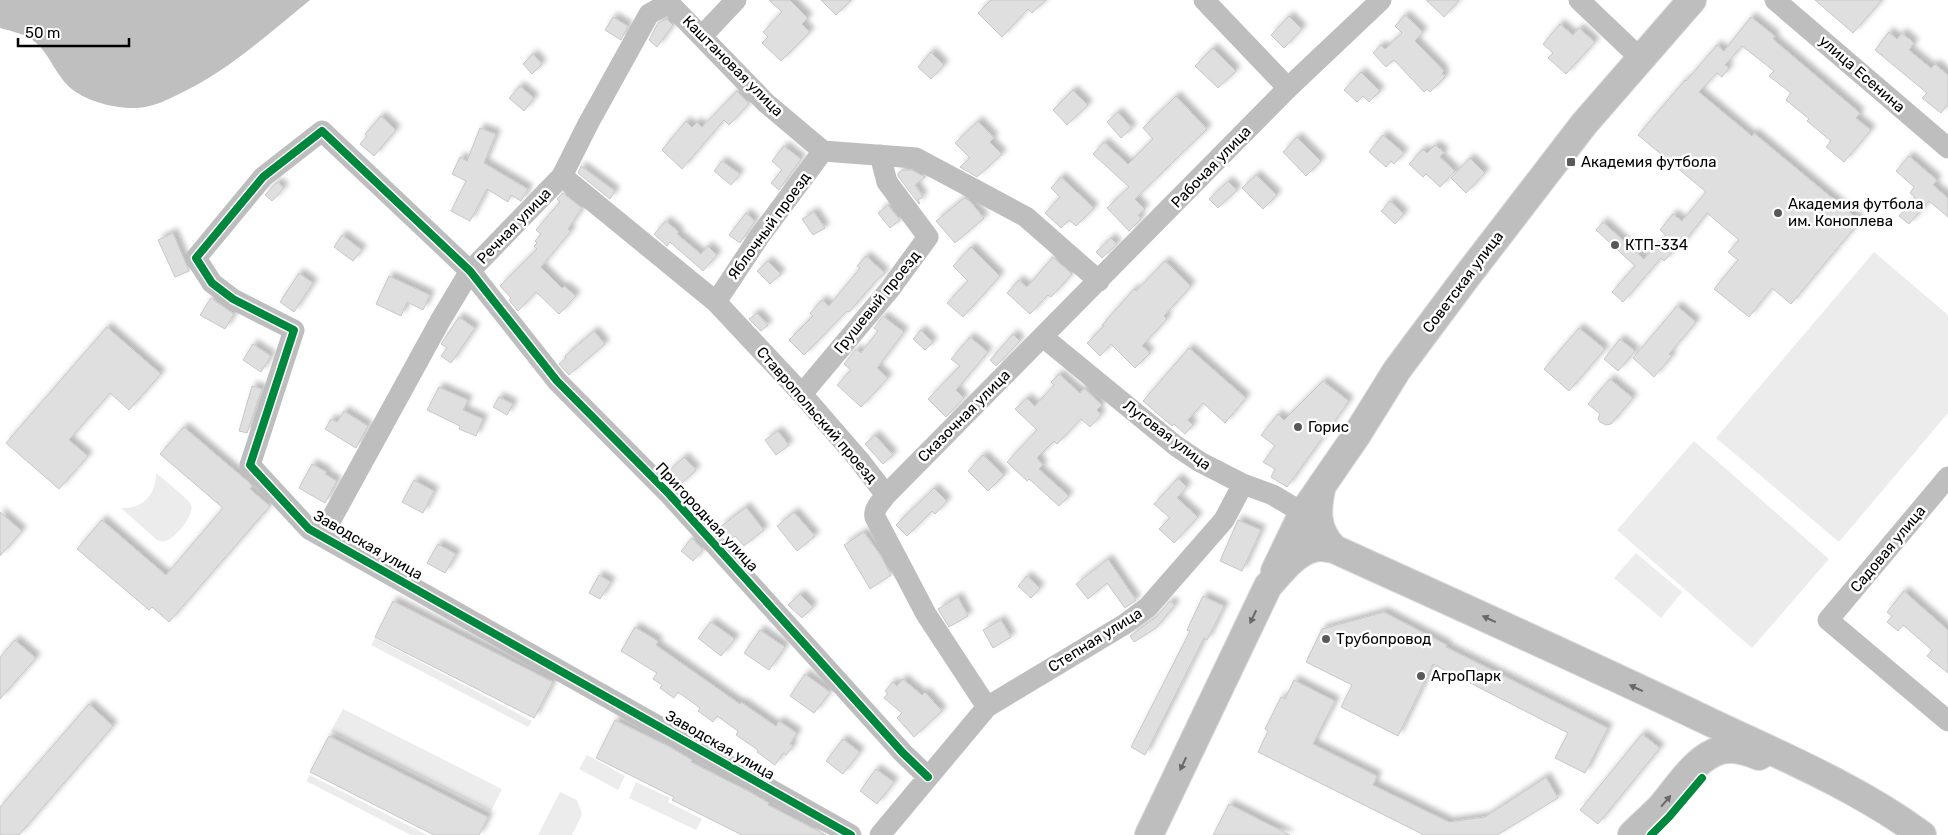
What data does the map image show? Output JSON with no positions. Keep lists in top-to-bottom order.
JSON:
{
  "streets": {
    "main road": ["Советская улица"],
    "street": [
      "Каштановая улица",
      "улица Есенина",
      "Рабочая улица",
      "Речная улица",
      "Яблочный проезд",
      "Грушевый проезд",
      "Ставропольский проезд",
      "Сказочная улица",
      "Луговая улица",
      "Пригородная улица",
      "Заводская улица",
      "Садовая улица",
      "Степная улица"
    ]
  },
  "crossings": [
    ["Каштановая улица", "Речная улица"],
    ["Каштановая улица", "Яблочный проезд"],
    ["Рабочая улица", "Сказочная улица"],
    ["Рабочая улица", "Луговая улица"],
    ["Речная улица", "Ставропольский проезд"],
    ["Речная улица", "Пригородная улица"],
    ["Речная улица", "Заводская улица"],
    ["Яблочный проезд", "Ставропольский проезд"],
    ["Советская улица", "Луговая улица"],
    ["Грушевый проезд", "Ставропольский проезд"],
    ["Ставропольский проезд", "Сказочная улица"],
    ["Ставропольский проезд", "Степная улица"],
    ["Сказочная улица", "Луговая улица"],
    ["Луговая улица", "Степная улица"],
    ["Пригородная улица", "Заводская улица"],
    ["Пригородная улица", "Степная улица"]
  ],
  "places": {
    "transit": ["Академия футбола"],
    "other": [
      "Академия футбола им. Коноплева",
      "КТП-334",
      "Горис",
      "Трубопровод",
      "АгроПарк"
    ]
  },
  "scale_bar": "50 m"
}
